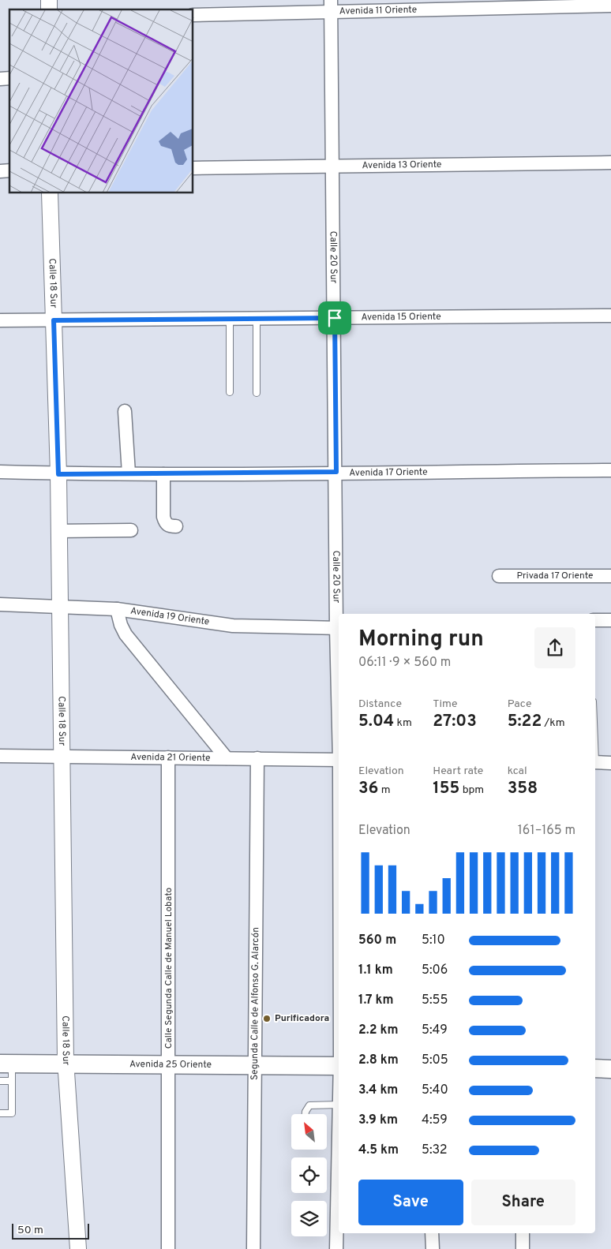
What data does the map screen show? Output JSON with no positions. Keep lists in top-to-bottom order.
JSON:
{
  "streets": {
    "main road": ["Avenida 25 Oriente"],
    "street": [
      "Avenida 11 Oriente",
      "Avenida 13 Oriente",
      "Calle 20 Sur",
      "Calle 18 Sur",
      "Avenida 15 Oriente",
      "Avenida 17 Oriente",
      "Privada 17 Oriente",
      "Avenida 19 Oriente",
      "Avenida 21 Oriente",
      "Calle Segunda Calle de Manuel Lobato",
      "Segunda Calle de Alfonso G. Alarcón"
    ]
  },
  "crossings": [
    ["Avenida 11 Oriente", "Calle 20 Sur"],
    ["Avenida 13 Oriente", "Calle 20 Sur"],
    ["Calle 20 Sur", "Avenida 15 Oriente"],
    ["Calle 20 Sur", "Avenida 17 Oriente"],
    ["Calle 20 Sur", "Avenida 19 Oriente"],
    ["Calle 18 Sur", "Avenida 15 Oriente"],
    ["Calle 18 Sur", "Avenida 17 Oriente"],
    ["Calle 18 Sur", "Avenida 19 Oriente"],
    ["Calle 18 Sur", "Avenida 21 Oriente"],
    ["Calle 18 Sur", "Avenida 25 Oriente"],
    ["Avenida 21 Oriente", "Calle Segunda Calle de Manuel Lobato"],
    ["Avenida 21 Oriente", "Segunda Calle de Alfonso G. Alarcón"],
    ["Calle Segunda Calle de Manuel Lobato", "Avenida 25 Oriente"],
    ["Segunda Calle de Alfonso G. Alarcón", "Avenida 25 Oriente"]
  ],
  "places": ["Purificadora"],
  "scale_bar": "50 m",
  "north": "top left",
  "page": {
    "heading": ["Morning run", "06:11 · 9 × 560 m"],
    "stats": [
      ["Distance", "5.04 km"],
      ["Time", "27:03"],
      ["Pace", "5:22 /km"],
      ["Elevation", "36 m"],
      ["Heart rate", "155 bpm"],
      ["kcal", "358"]
    ],
    "chart": ["Elevation", "161–165 m"],
    "list": [
      {
        "name": "560 m",
        "note": "5:10"
      },
      {
        "name": "1.1 km",
        "note": "5:06"
      },
      {
        "name": "1.7 km",
        "note": "5:55"
      },
      {
        "name": "2.2 km",
        "note": "5:49"
      },
      {
        "name": "2.8 km",
        "note": "5:05"
      },
      {
        "name": "3.4 km",
        "note": "5:40"
      },
      {
        "name": "3.9 km",
        "note": "4:59"
      },
      {
        "name": "4.5 km",
        "note": "5:32"
      }
    ],
    "buttons": ["Save", "Share"],
    "scale": "50 m"
  }
}
